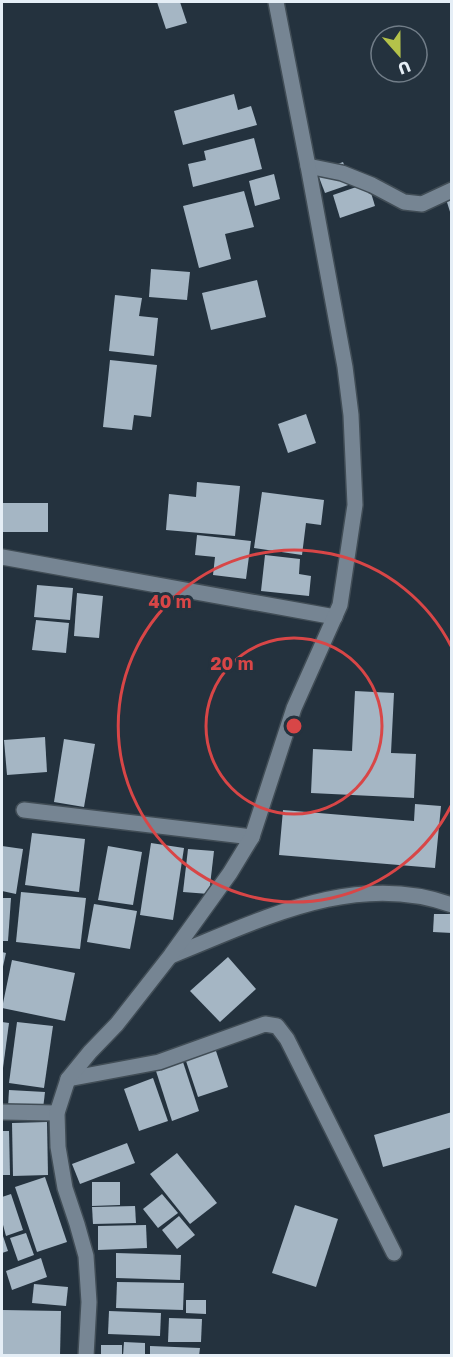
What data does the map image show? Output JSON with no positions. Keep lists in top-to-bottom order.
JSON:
{
  "north": "bottom",
  "rings": ["40 m", "20 m"]
}
